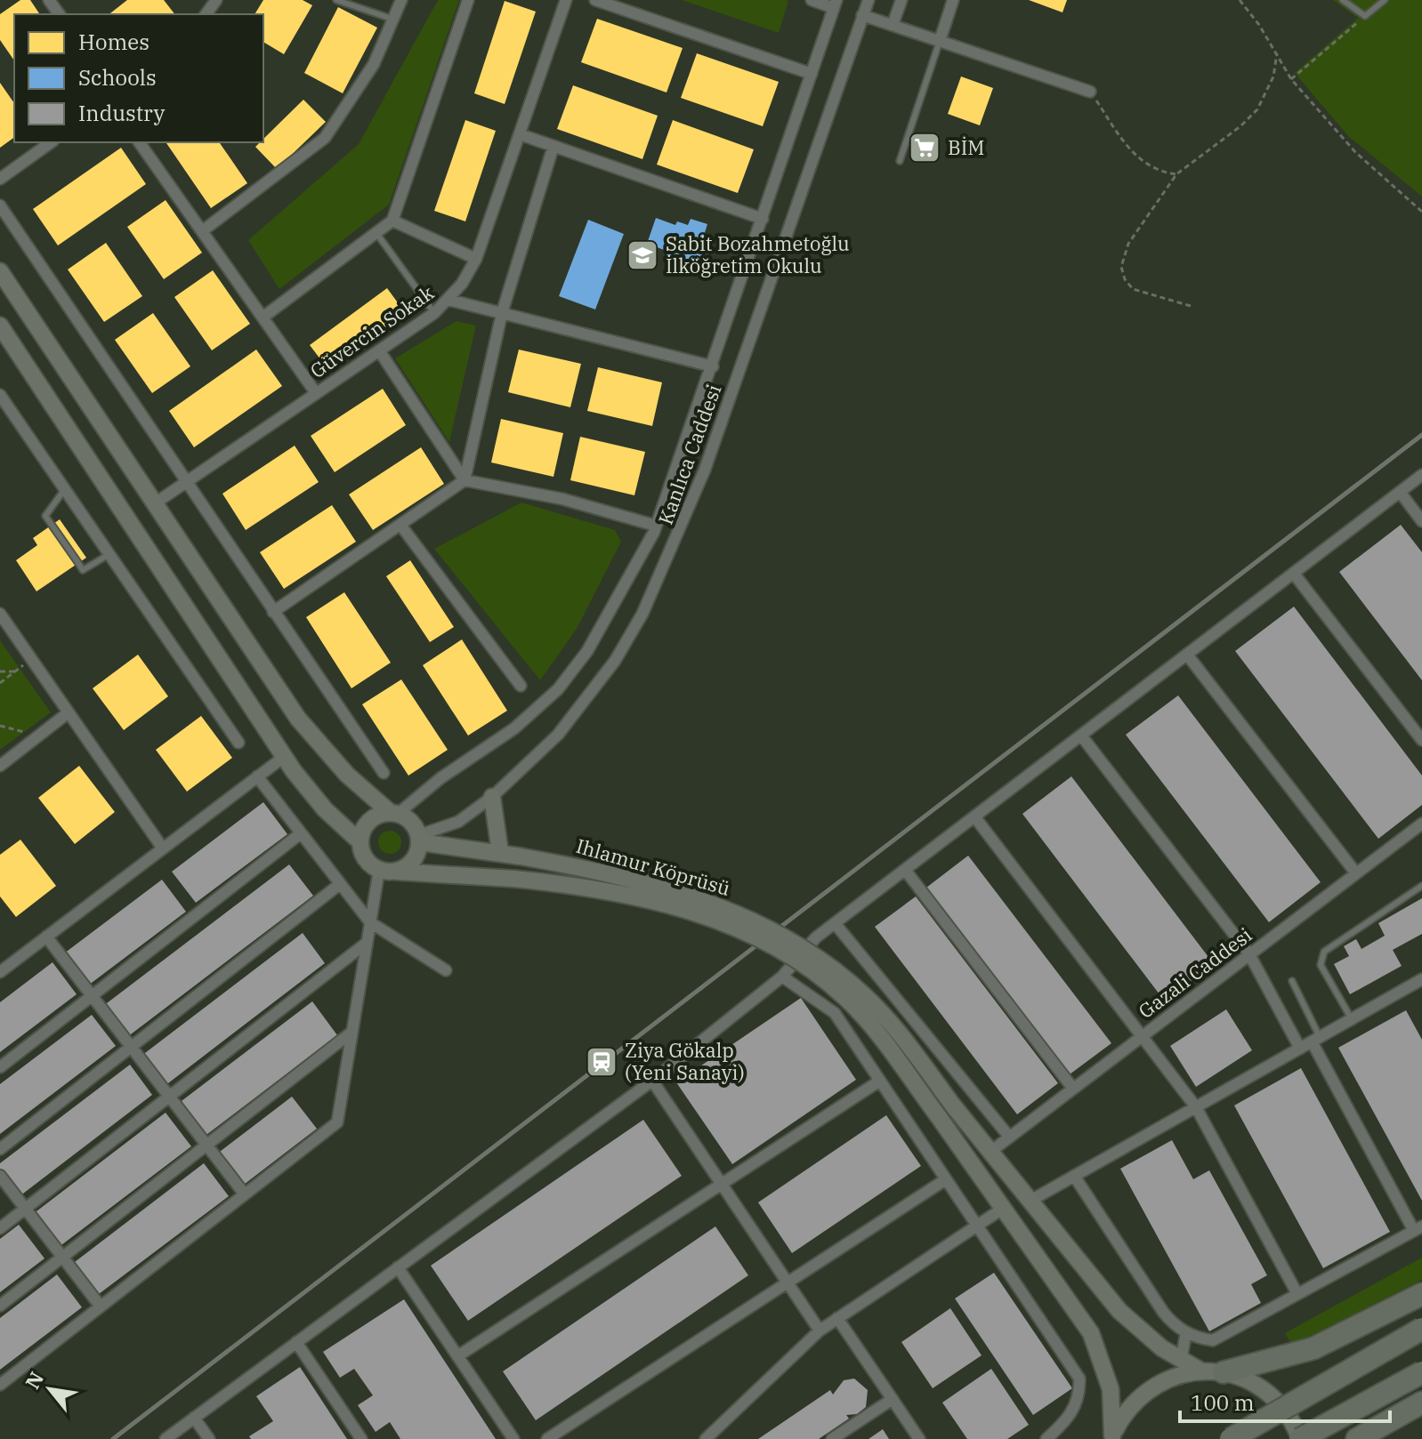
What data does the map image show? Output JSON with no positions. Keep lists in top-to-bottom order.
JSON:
{
  "streets": {
    "street": [
      "Güvercin Sokak",
      "Kanlıca Caddesi",
      "Ihlamur Köprüsü",
      "Gazali Caddesi"
    ]
  },
  "crossings": [
    ["Kanlıca Caddesi", "Ihlamur Köprüsü"],
    ["Ihlamur Köprüsü", "Gazali Caddesi"]
  ],
  "places": {
    "supermarket": ["BİM"],
    "school or university": ["Sabit Bozahmetoğlu İlköğretim Okulu"],
    "station": ["Ziya Gökalp (Yeni Sanayi)"]
  },
  "legend": ["Homes", "Schools", "Industry"],
  "scale_bar": "100 m",
  "north": "top left"
}
